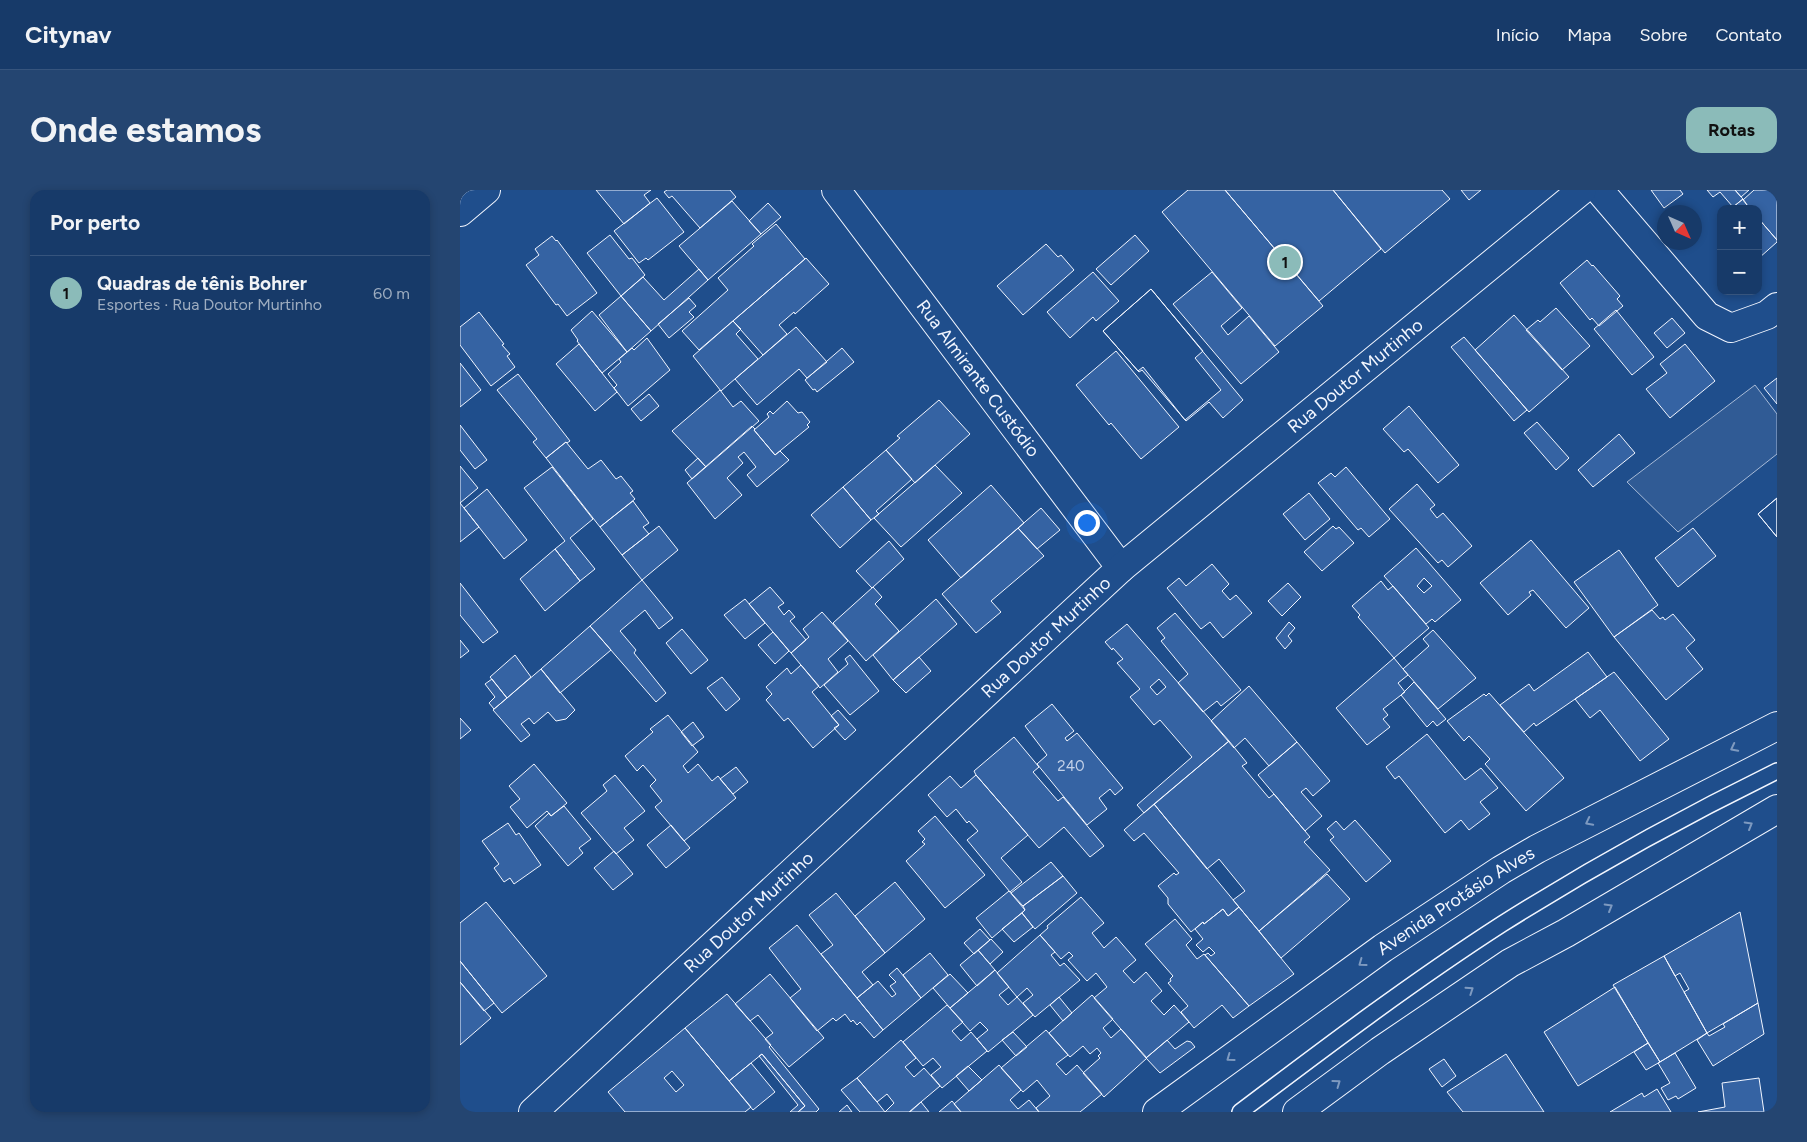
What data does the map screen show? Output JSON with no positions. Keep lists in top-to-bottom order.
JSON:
{
  "streets": {
    "street": ["Rua Doutor Murtinho", "Rua Almirante Custódio", "Avenida Protásio Alves"]
  },
  "crossings": [
    ["Rua Doutor Murtinho", "Rua Almirante Custódio"]
  ],
  "house_numbers": ["240"],
  "north": "bottom right",
  "page": {
    "header": "Citynav",
    "nav": [
      "Início",
      "Mapa",
      "Sobre",
      "Contato"
    ],
    "buttons": "Rotas",
    "title": "Onde estamos",
    "heading": "Por perto",
    "map_buttons": ["+", "−"],
    "pins": "1",
    "list": [
      {
        "mark": "1",
        "name": "Quadras de tênis Bohrer",
        "note": "Esportes · Rua Doutor Murtinho",
        "value": "60 m"
      }
    ]
  }
}
